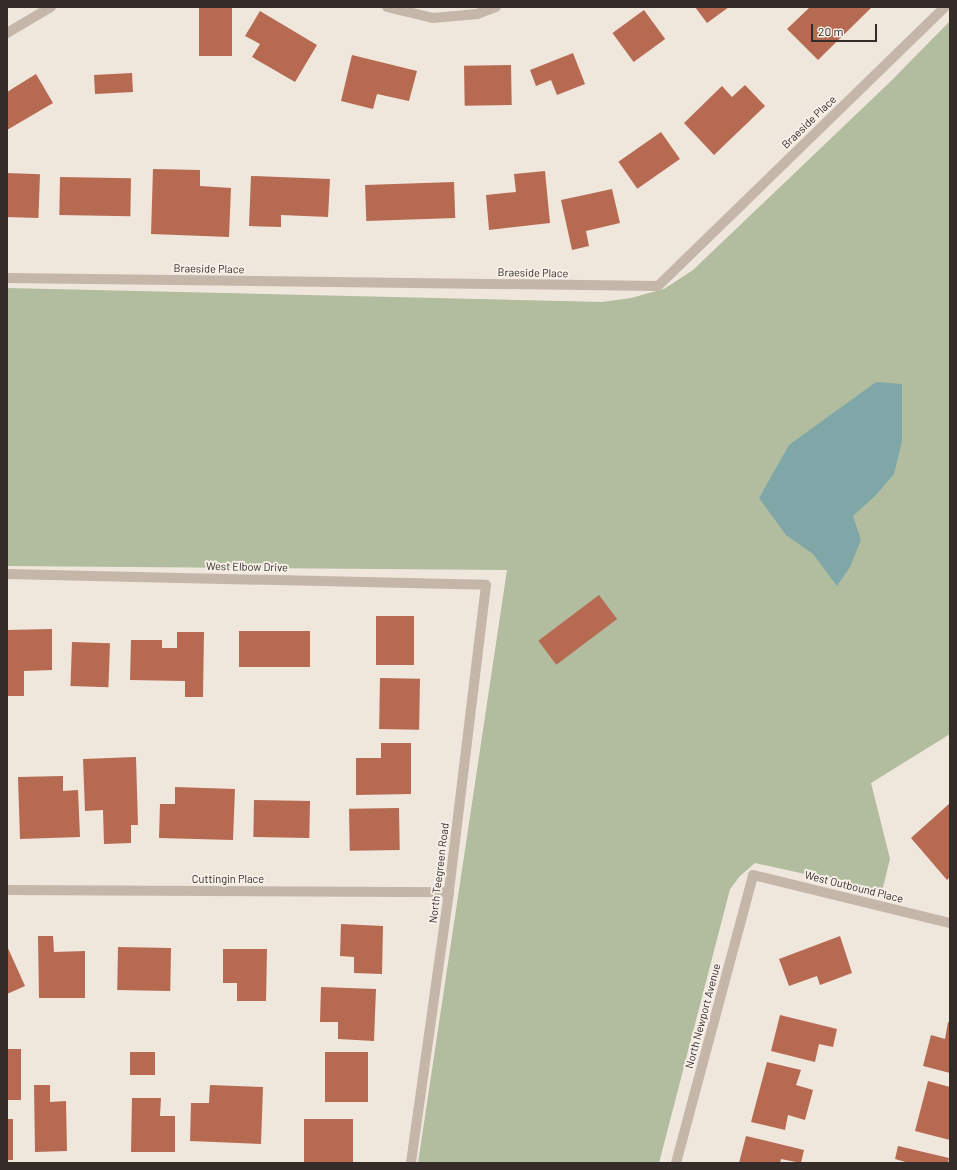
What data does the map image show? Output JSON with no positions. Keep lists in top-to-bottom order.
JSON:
{
  "streets": {
    "street": [
      "Braeside Place",
      "West Elbow Drive",
      "North Teegreen Road",
      "Cuttingin Place",
      "West Outbound Place",
      "North Newport Avenue"
    ]
  },
  "crossings": [
    ["West Elbow Drive", "North Teegreen Road"],
    ["North Teegreen Road", "Cuttingin Place"],
    ["West Outbound Place", "North Newport Avenue"]
  ],
  "scale_bar": "20 m"
}
